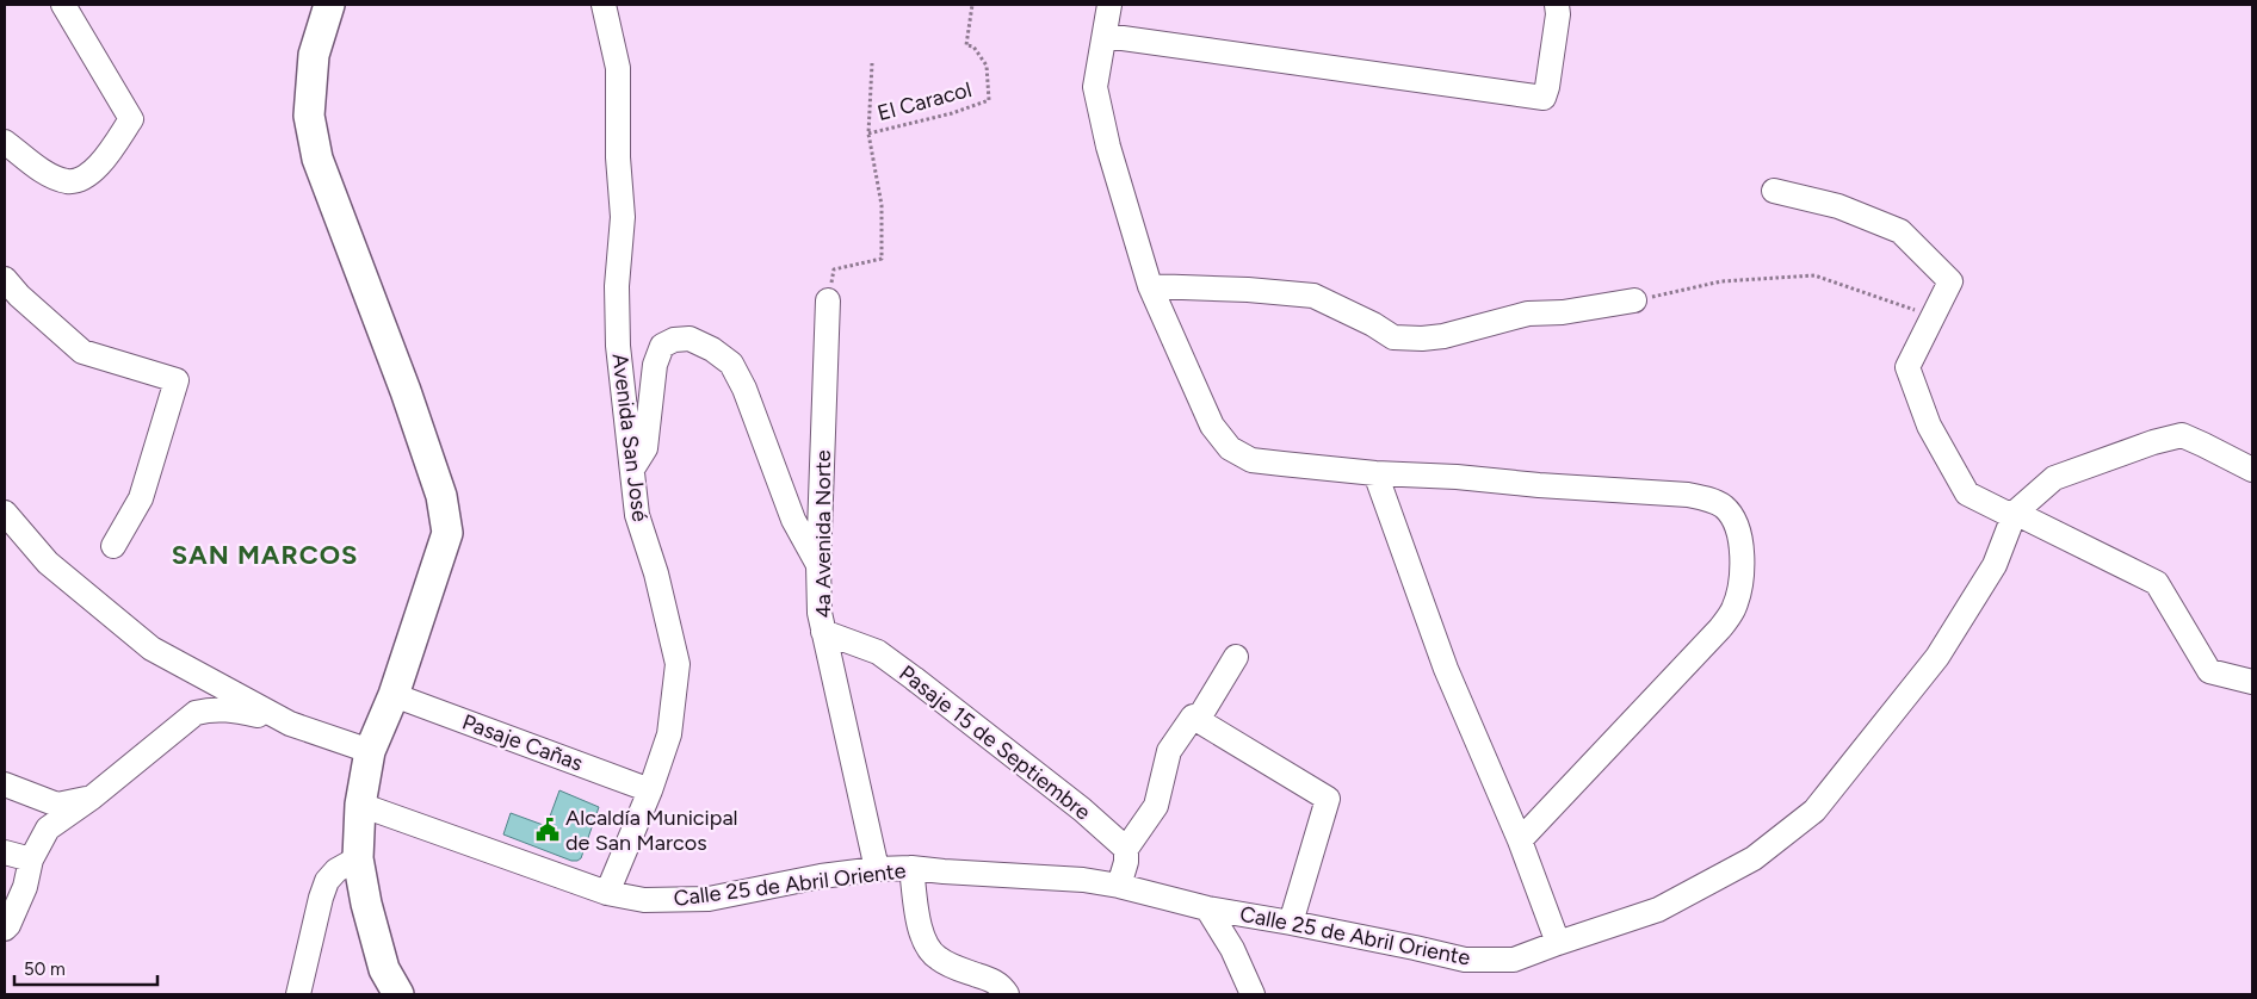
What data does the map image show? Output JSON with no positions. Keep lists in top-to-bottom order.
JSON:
{
  "streets": {
    "street": [
      "Avenida San José",
      "4a Avenida Norte",
      "Pasaje Cañas",
      "Pasaje 15 de Septiembre",
      "Calle 25 de Abril Oriente"
    ],
    "path": ["El Caracol"]
  },
  "crossings": [
    ["El Caracol", "4a Avenida Norte"],
    ["Avenida San José", "Pasaje Cañas"],
    ["Avenida San José", "Calle 25 de Abril Oriente"],
    ["4a Avenida Norte", "Pasaje 15 de Septiembre"],
    ["4a Avenida Norte", "Calle 25 de Abril Oriente"]
  ],
  "districts": ["SAN MARCOS"],
  "places": {
    "public building": ["Alcaldía Municipal de San Marcos"]
  },
  "scale_bar": "50 m"
}
